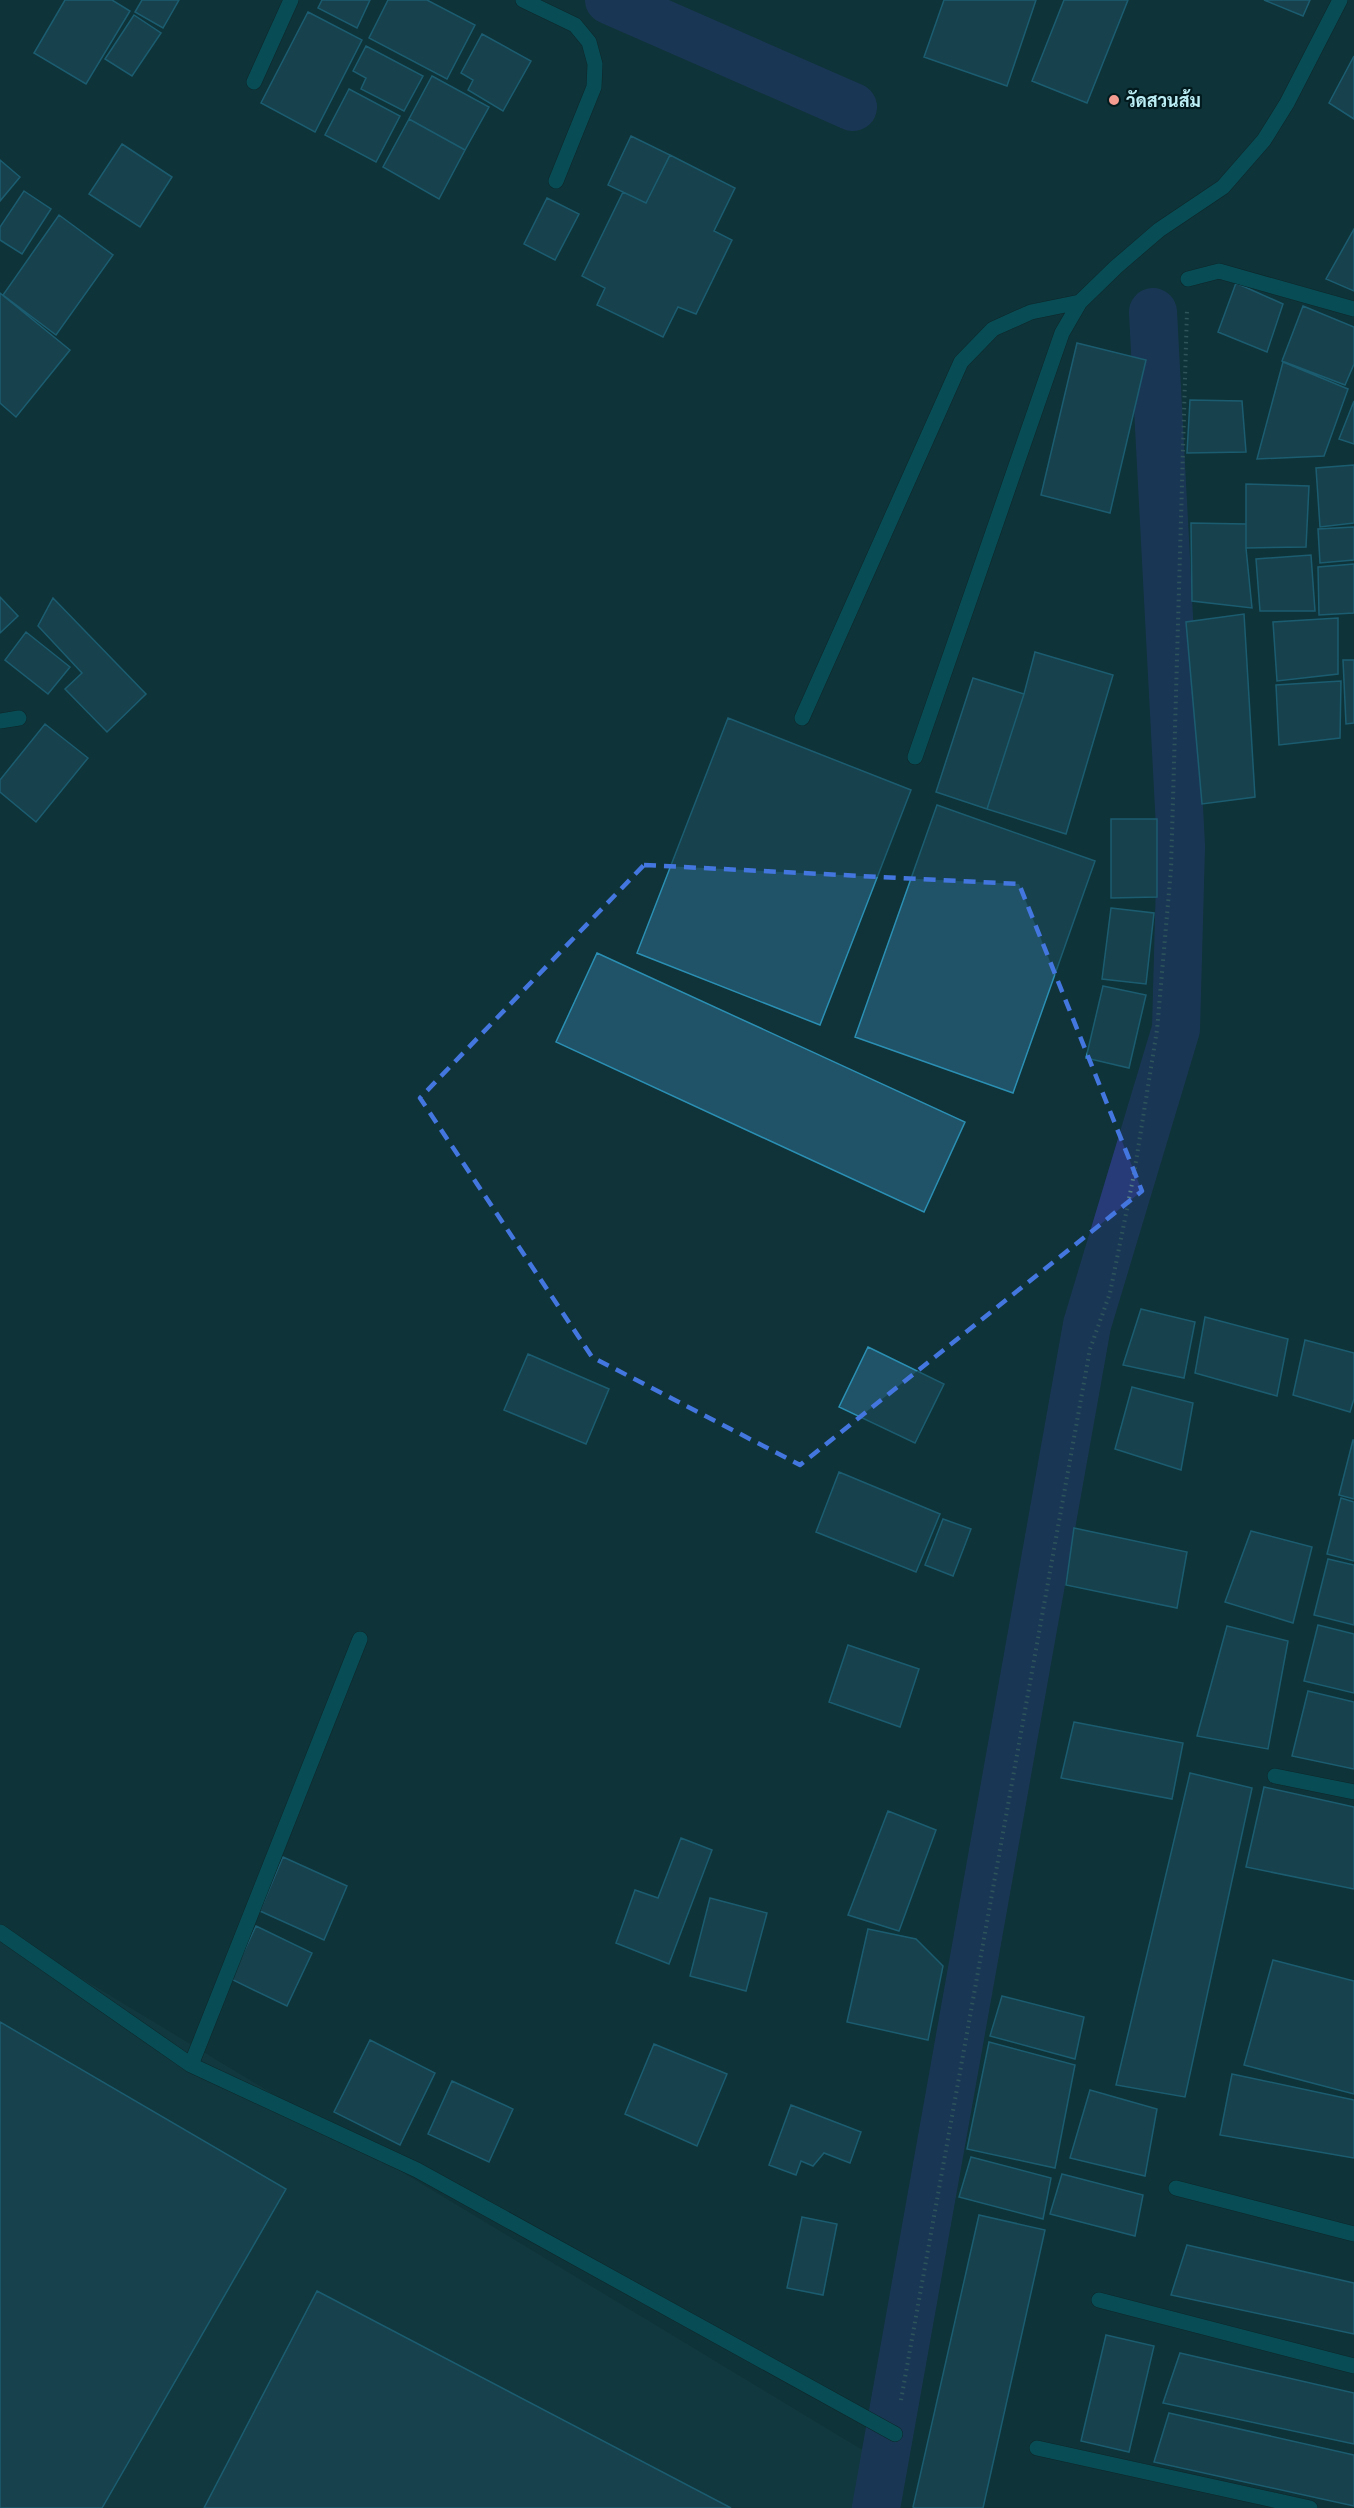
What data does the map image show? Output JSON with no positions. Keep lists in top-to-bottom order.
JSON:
{
  "places": ["วัดสวนส้ม"]
}
